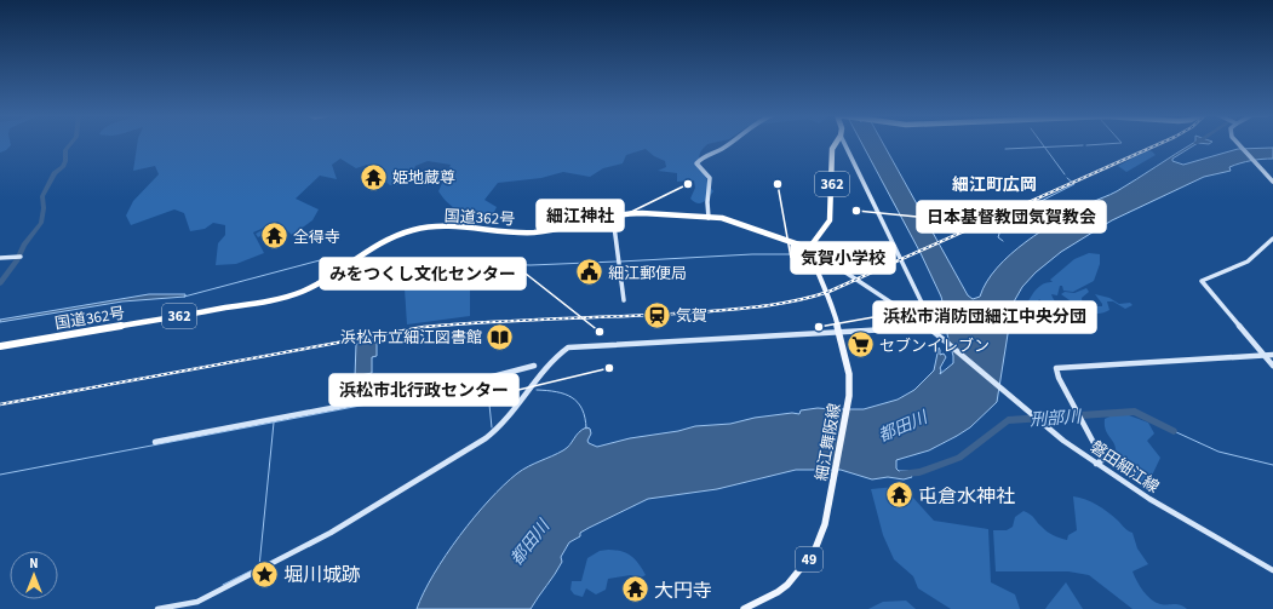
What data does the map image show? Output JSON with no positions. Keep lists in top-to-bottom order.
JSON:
{
  "streets": {
    "highway": ["362", "国道362号"],
    "main road": ["細江舞阪線", "49"],
    "street": ["磐田細江線"]
  },
  "crossings": [
    ["362", "国道362号"],
    ["362", "細江舞阪線"],
    ["362", "磐田細江線"],
    ["国道362号", "細江舞阪線"],
    ["国道362号", "磐田細江線"],
    ["細江舞阪線", "磐田細江線"]
  ],
  "districts": ["細江町広岡"],
  "water": ["刑部川", "都田川"],
  "places": {
    "temple": [
      "姫地蔵尊",
      "全得寺",
      "屯倉水神社",
      "大円寺"
    ],
    "other": [
      "細江神社",
      "気賀小学校",
      "日本基督教団気賀教会",
      "浜松市消防団細江中央分団",
      "みをつくし文化センター",
      "浜松市北行政センター"
    ],
    "public building": ["細江郵便局"],
    "station": ["気賀"],
    "library": ["浜松市立細江図書館"],
    "supermarket": ["セブンイレブン"],
    "place": ["堀川城跡"]
  },
  "north": "top"
}
